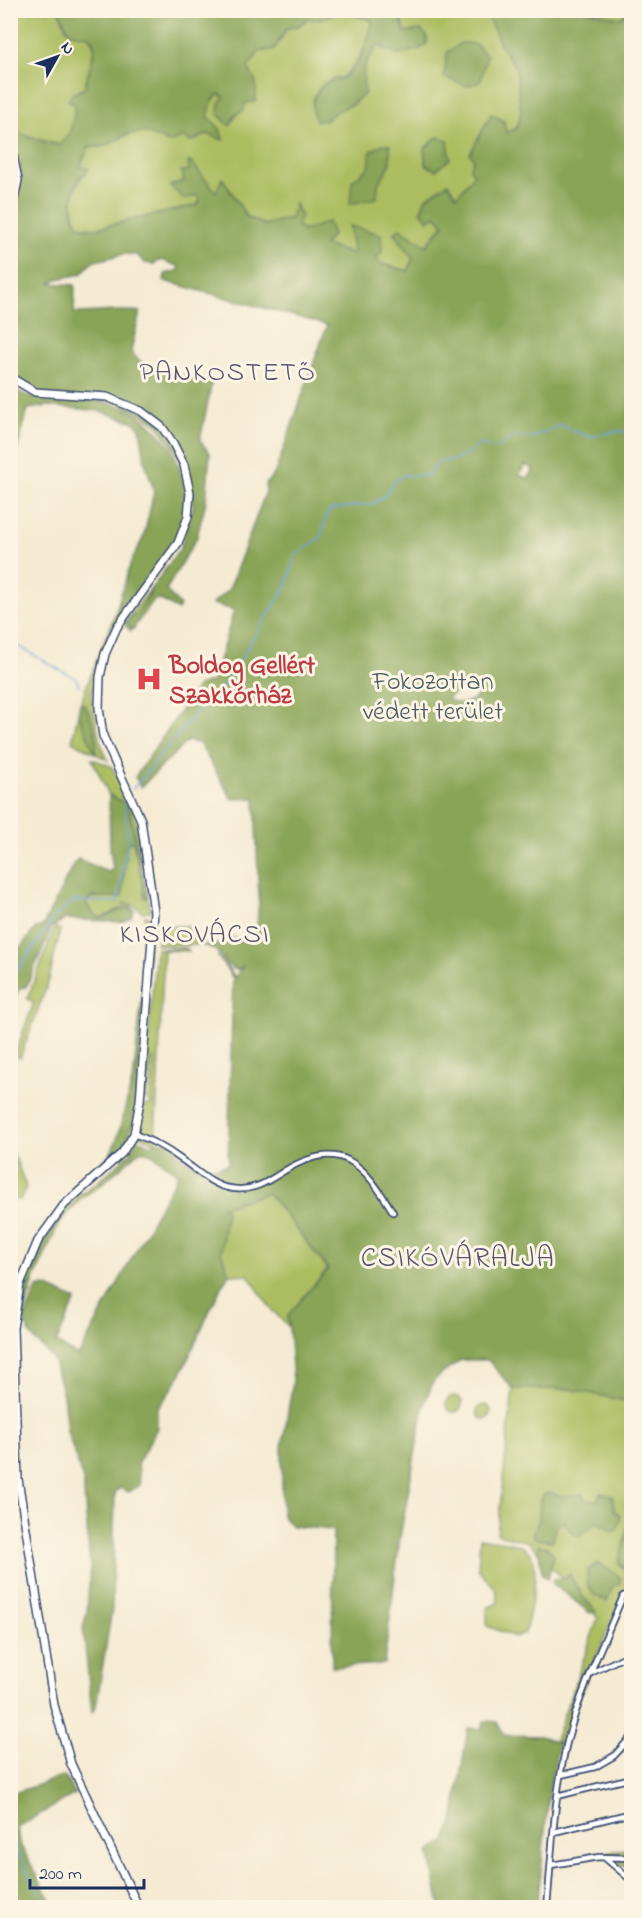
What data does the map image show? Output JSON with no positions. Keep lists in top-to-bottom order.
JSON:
{
  "districts": ["PANKOSTETŐ", "KISKOVÁCSI", "CSIKÓVÁRALJA"],
  "parks": ["Fokozottan védett terület"],
  "places": {
    "hospital": ["Boldog Gellért Szakkórház"]
  },
  "scale_bar": "200 m",
  "north": "top right"
}
